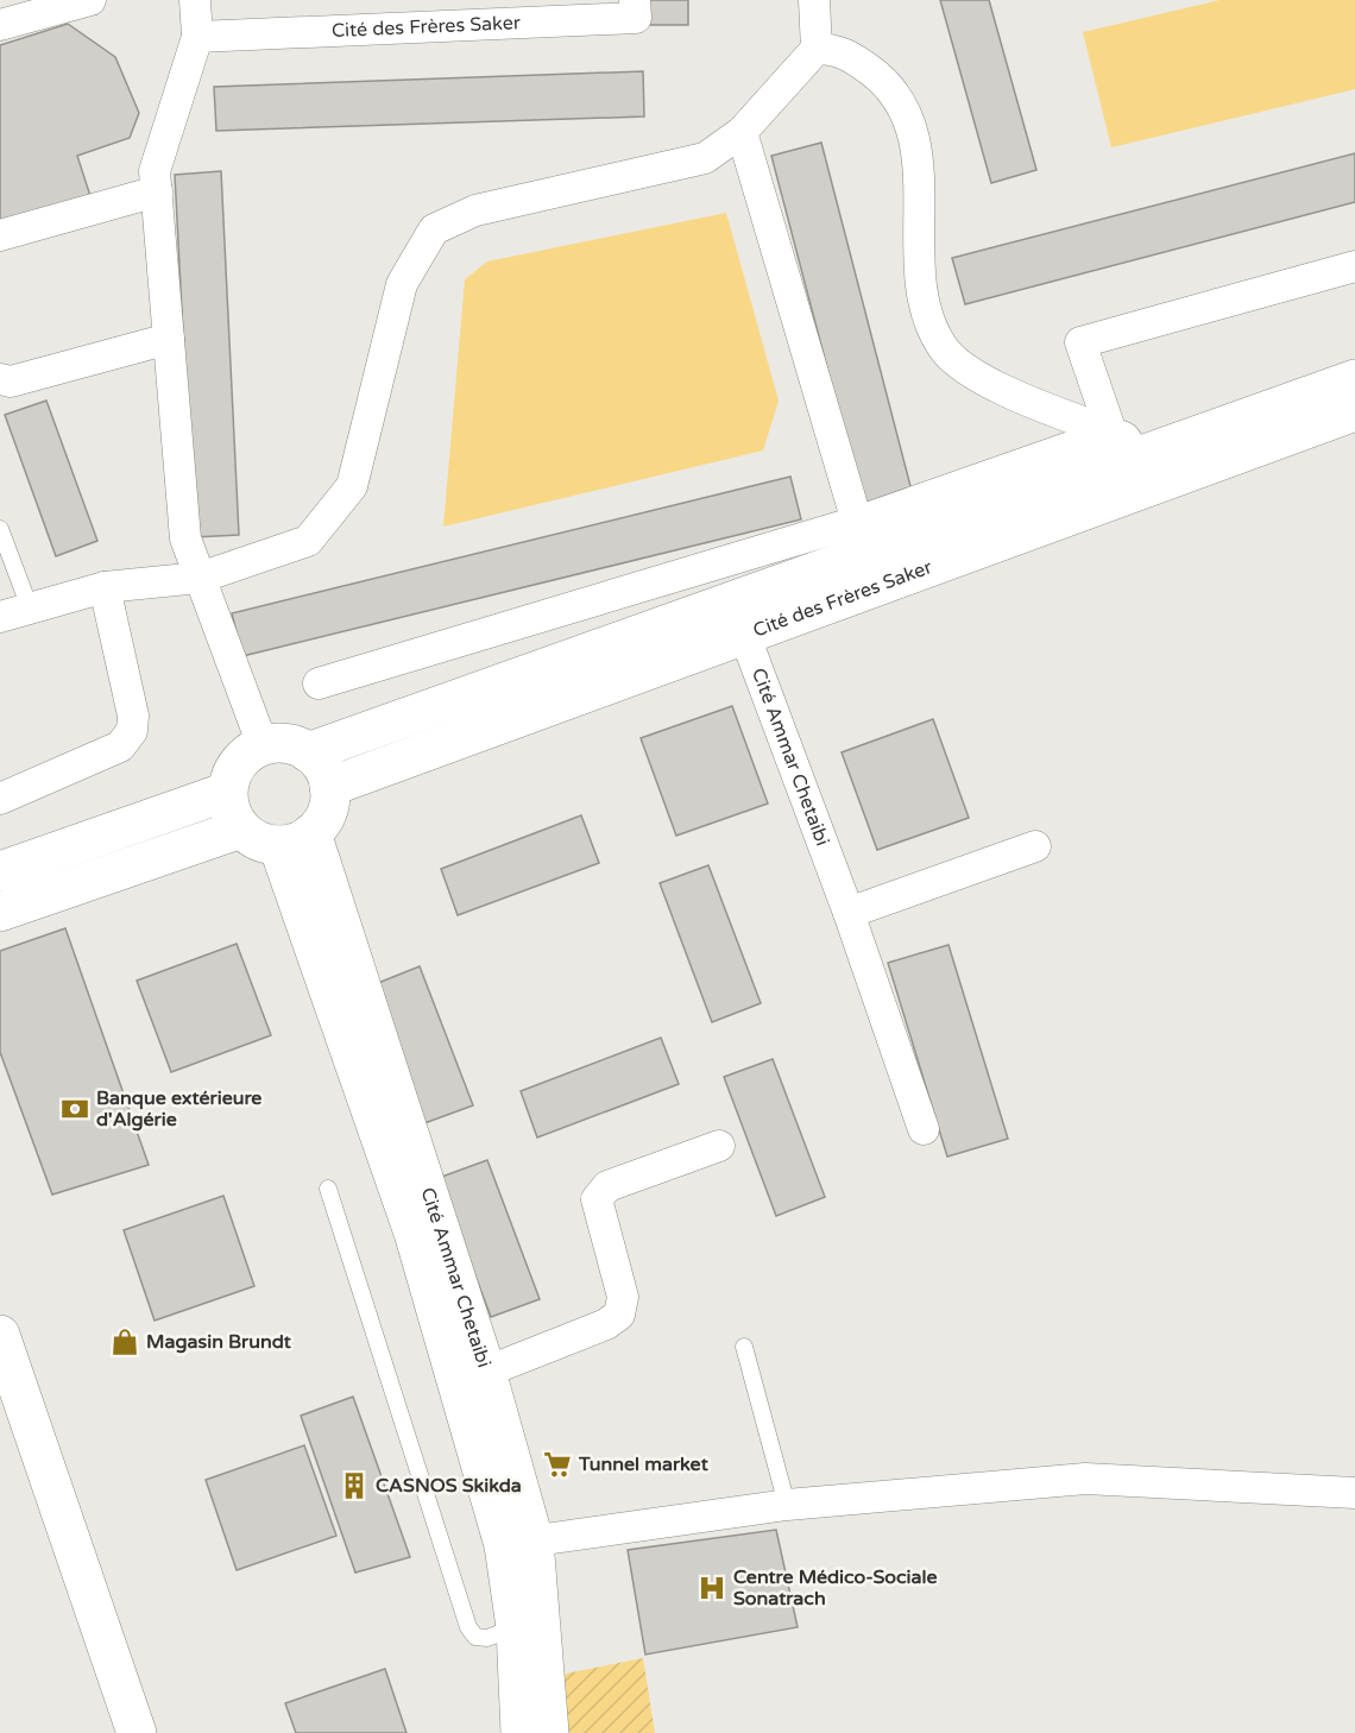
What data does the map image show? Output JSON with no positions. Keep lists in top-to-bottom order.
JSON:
{
  "streets": {
    "main road": ["Cité des Frères Saker", "Cité Ammar Chetaibi"]
  },
  "crossings": [
    ["Cité des Frères Saker", "Cité Ammar Chetaibi"]
  ],
  "places": {
    "bank": ["Banque extérieure d'Algérie"],
    "shop": ["Magasin Brundt"],
    "supermarket": ["Tunnel market"],
    "building": ["CASNOS Skikda"],
    "hospital": ["Centre Médico-Sociale Sonatrach"]
  }
}
